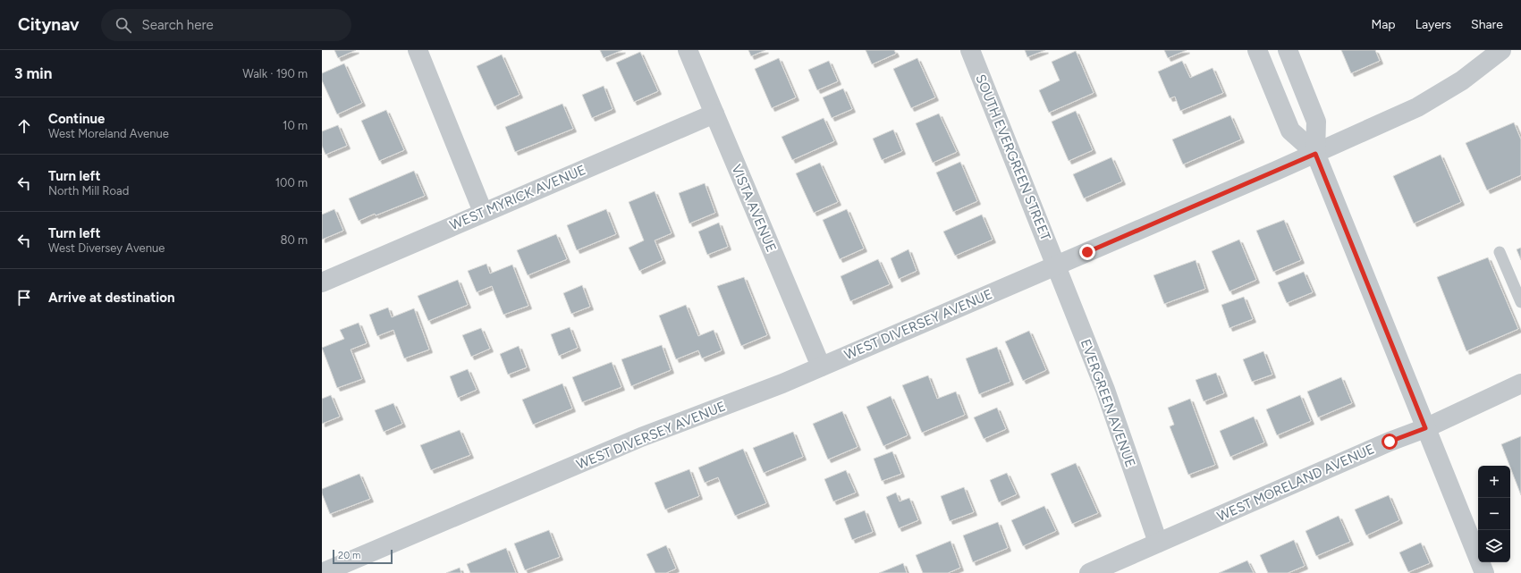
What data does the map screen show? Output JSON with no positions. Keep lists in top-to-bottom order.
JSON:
{
  "streets": {
    "street": [
      "SOUTH EVERGREEN STREET",
      "WEST MYRICK AVENUE",
      "VISTA AVENUE",
      "WEST DIVERSEY AVENUE",
      "EVERGREEN AVENUE",
      "WEST MORELAND AVENUE"
    ]
  },
  "crossings": [
    ["SOUTH EVERGREEN STREET", "WEST DIVERSEY AVENUE"],
    ["SOUTH EVERGREEN STREET", "EVERGREEN AVENUE"],
    ["WEST MYRICK AVENUE", "VISTA AVENUE"],
    ["VISTA AVENUE", "WEST DIVERSEY AVENUE"],
    ["WEST DIVERSEY AVENUE", "EVERGREEN AVENUE"],
    ["EVERGREEN AVENUE", "WEST MORELAND AVENUE"]
  ],
  "scale_bar": "20 m",
  "page": {
    "header": "Citynav",
    "search": "Search here",
    "nav": ["Map", "Layers", "Share"],
    "heading": ["3 min", "Walk · 190 m"],
    "list": [
      ["Continue", "West Moreland Avenue", "10 m"],
      ["Turn left", "North Mill Road", "100 m"],
      ["Turn left", "West Diversey Avenue", "80 m"],
      "Arrive at destination"
    ],
    "map_buttons": ["+", "−"],
    "scale": "20 m"
  }
}
